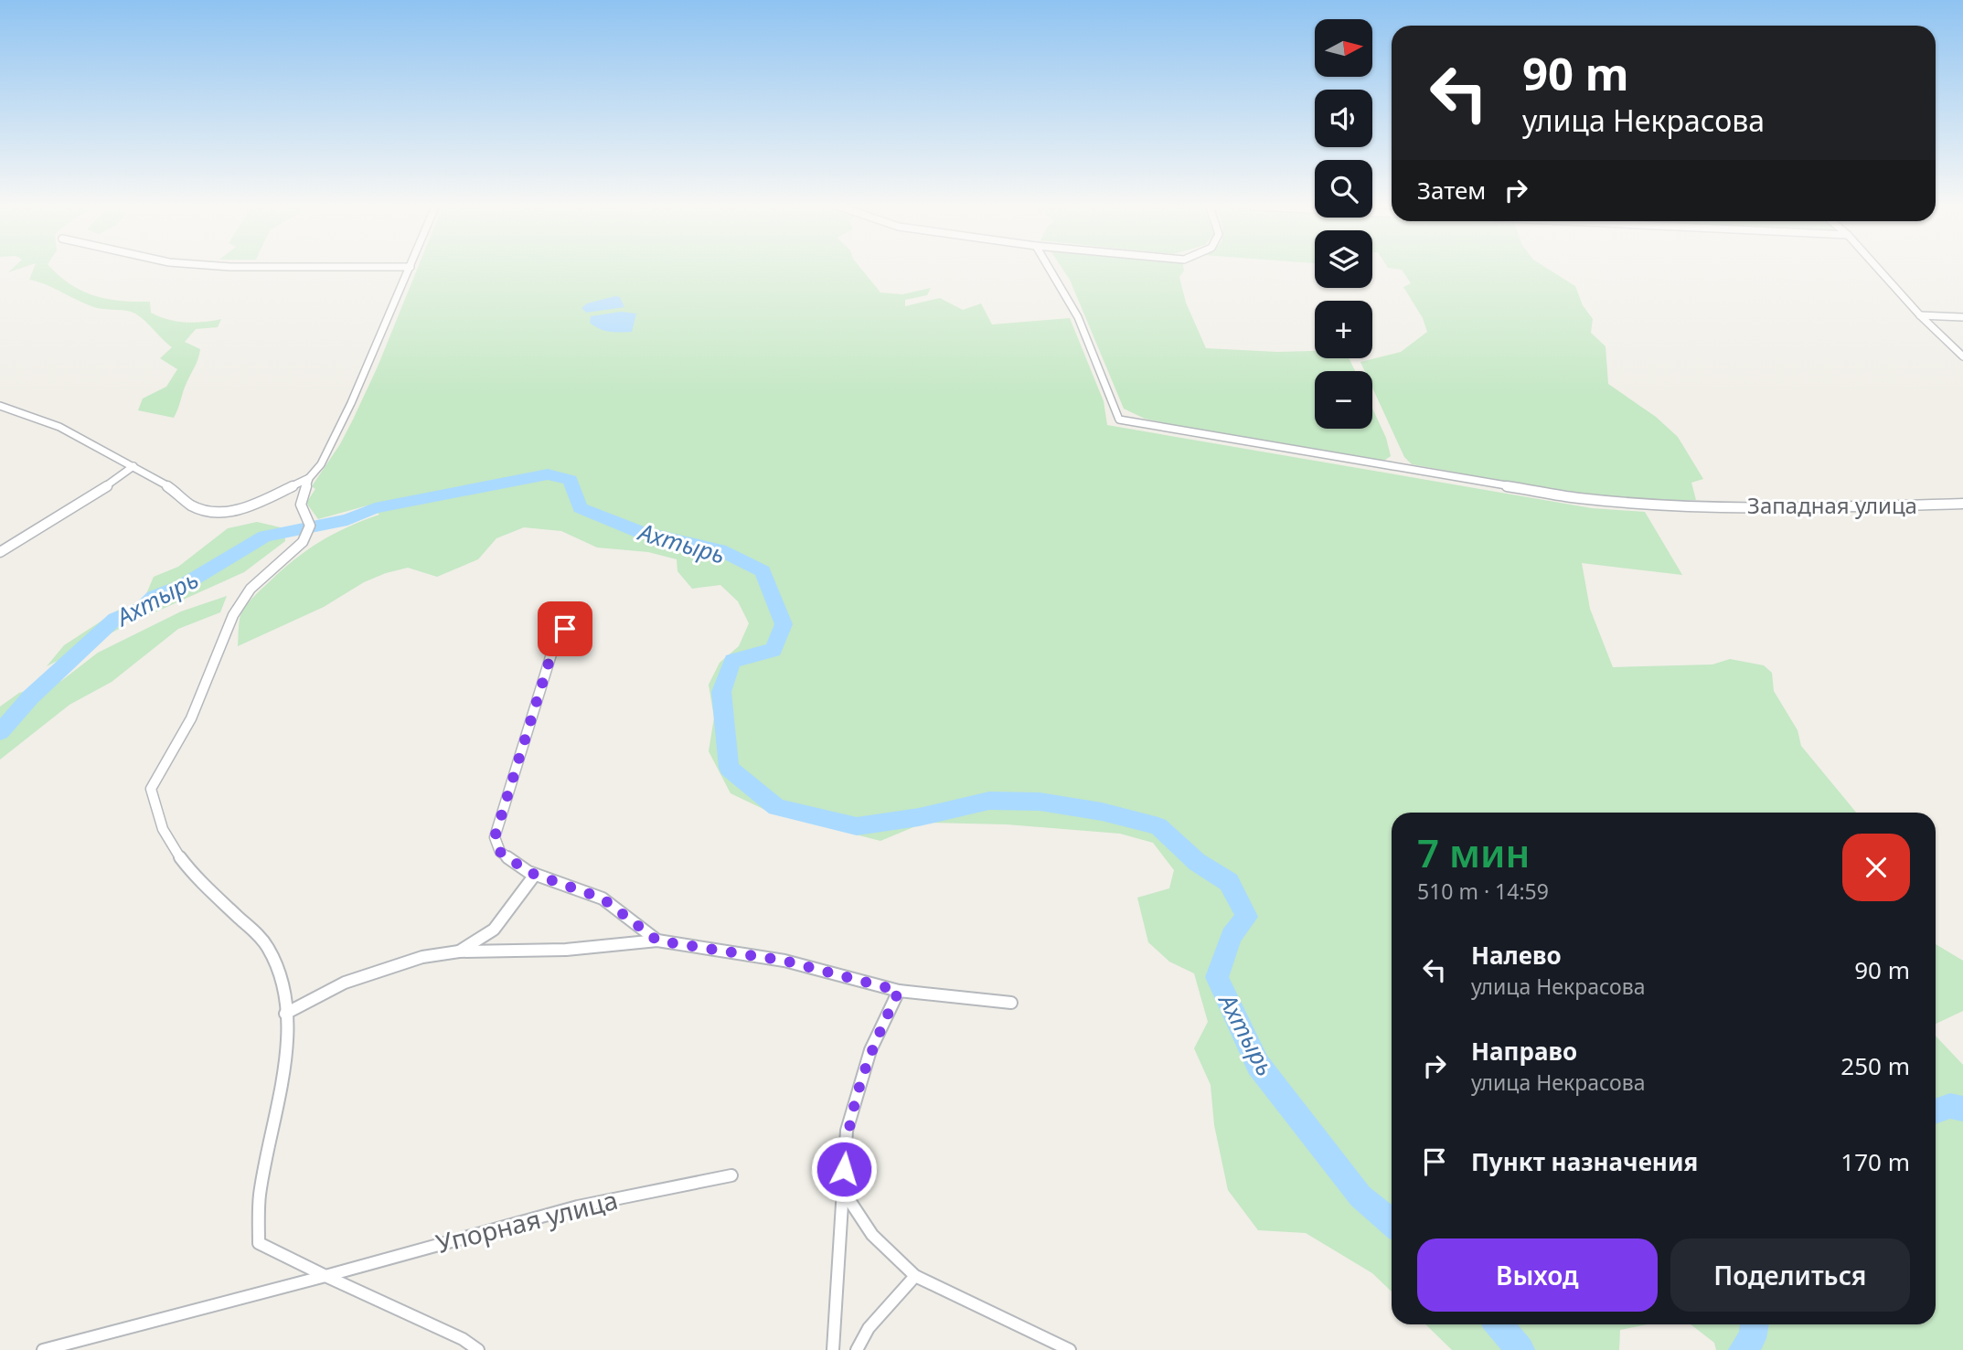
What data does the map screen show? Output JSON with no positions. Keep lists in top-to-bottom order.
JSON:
{
  "streets": {
    "street": ["Западная улица", "Упорная улица"]
  },
  "water": ["Ахтырь"],
  "north": "right",
  "page": {
    "map_buttons": ["+", "−"],
    "turn": ["90 m", "улица Некрасова"],
    "then": "Затем",
    "heading": ["7 мин", "510 m · 14:59"],
    "list": [
      {
        "name": "Налево",
        "note": "улица Некрасова",
        "value": "90 m"
      },
      {
        "name": "Направо",
        "note": "улица Некрасова",
        "value": "250 m"
      },
      {
        "name": "Пункт назначения",
        "value": "170 m"
      }
    ],
    "buttons": ["Выход", "Поделиться"]
  }
}
